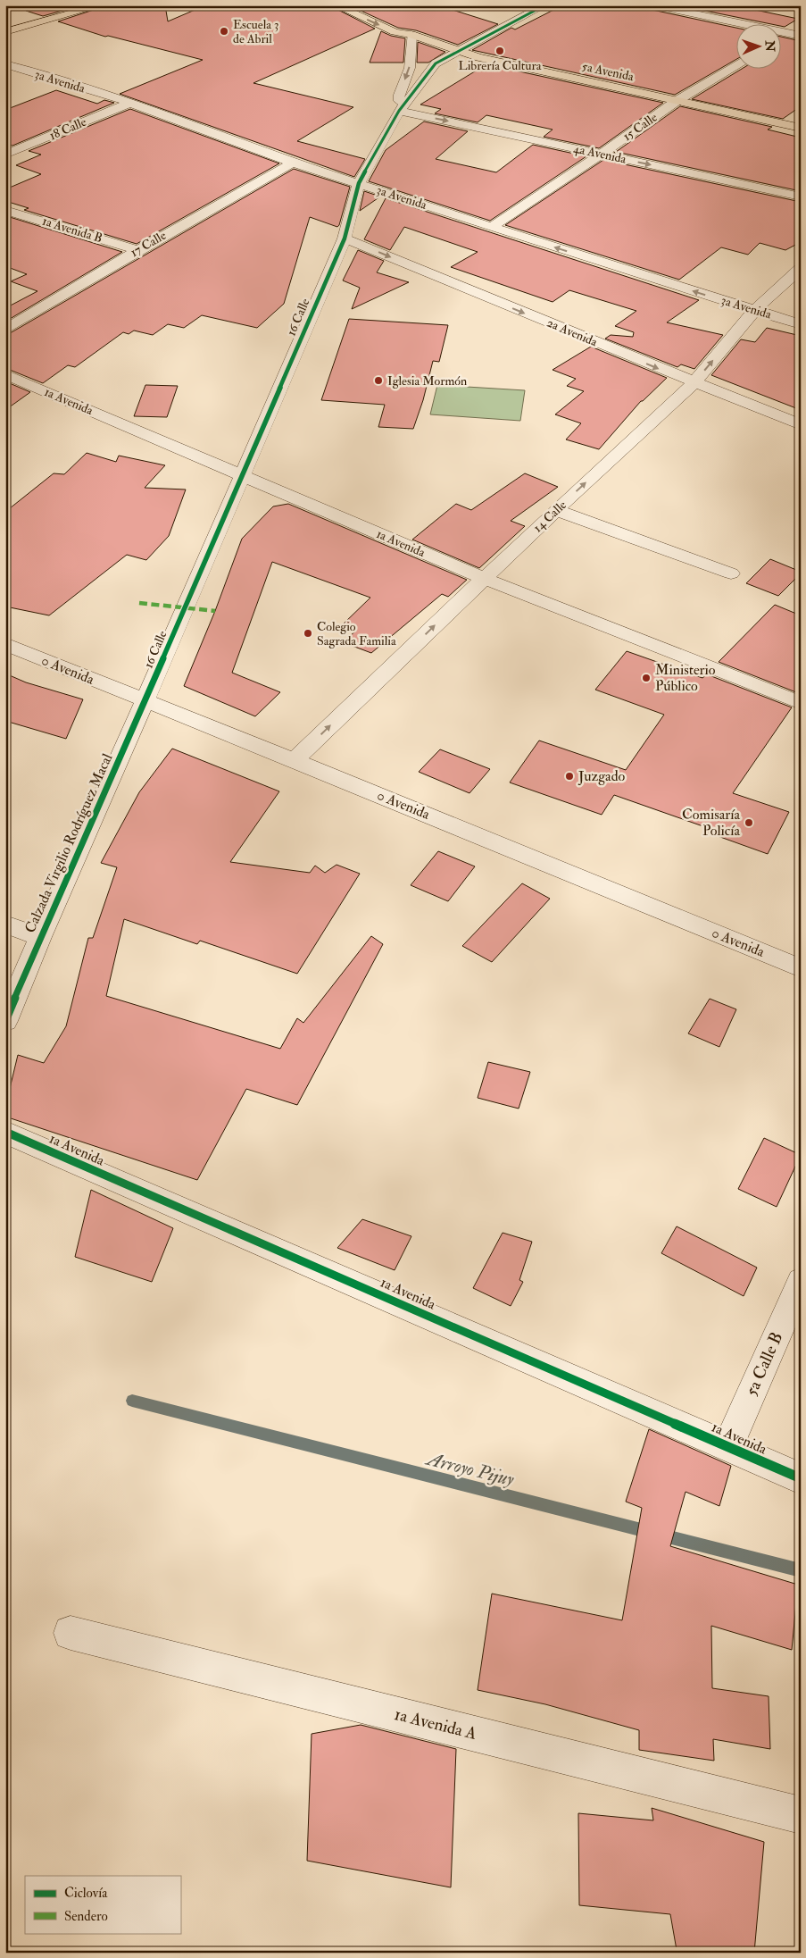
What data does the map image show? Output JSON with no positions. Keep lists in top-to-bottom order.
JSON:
{
  "streets": {
    "main road": ["5a Avenida"],
    "street": [
      "3a Avenida",
      "15 Calle",
      "18 Calle",
      "4a Avenida",
      "1a Avenida B",
      "17 Calle",
      "16 Calle",
      "2a Avenida",
      "1a Avenida",
      "14 Calle",
      "0 Avenida",
      "Calzada Virgilio Rodríguez Macal",
      "5a Calle B",
      "1a Avenida A"
    ]
  },
  "crossings": [
    ["5a Avenida", "15 Calle"],
    ["5a Avenida", "16 Calle"],
    ["3a Avenida", "15 Calle"],
    ["3a Avenida", "18 Calle"],
    ["3a Avenida", "17 Calle"],
    ["3a Avenida", "16 Calle"],
    ["3a Avenida", "14 Calle"],
    ["15 Calle", "4a Avenida"],
    ["4a Avenida", "16 Calle"],
    ["1a Avenida B", "17 Calle"],
    ["16 Calle", "2a Avenida"],
    ["16 Calle", "1a Avenida"],
    ["16 Calle", "0 Avenida"],
    ["16 Calle", "Calzada Virgilio Rodríguez Macal"],
    ["2a Avenida", "14 Calle"],
    ["1a Avenida", "14 Calle"],
    ["1a Avenida", "5a Calle B"],
    ["14 Calle", "0 Avenida"],
    ["0 Avenida", "Calzada Virgilio Rodríguez Macal"]
  ],
  "one_way": ["2a Avenida", "14 Calle"],
  "water": ["Arroyo Pijuy"],
  "places": [
    "Escuela 3 de Abril",
    "Librería Cultura",
    "Iglesia Mormón",
    "Colegio Sagrada Familia",
    "Ministerio Público",
    "Juzgado",
    "Comisaría Policía"
  ],
  "legend": ["Ciclovía", "Sendero"],
  "north": "right"
}
